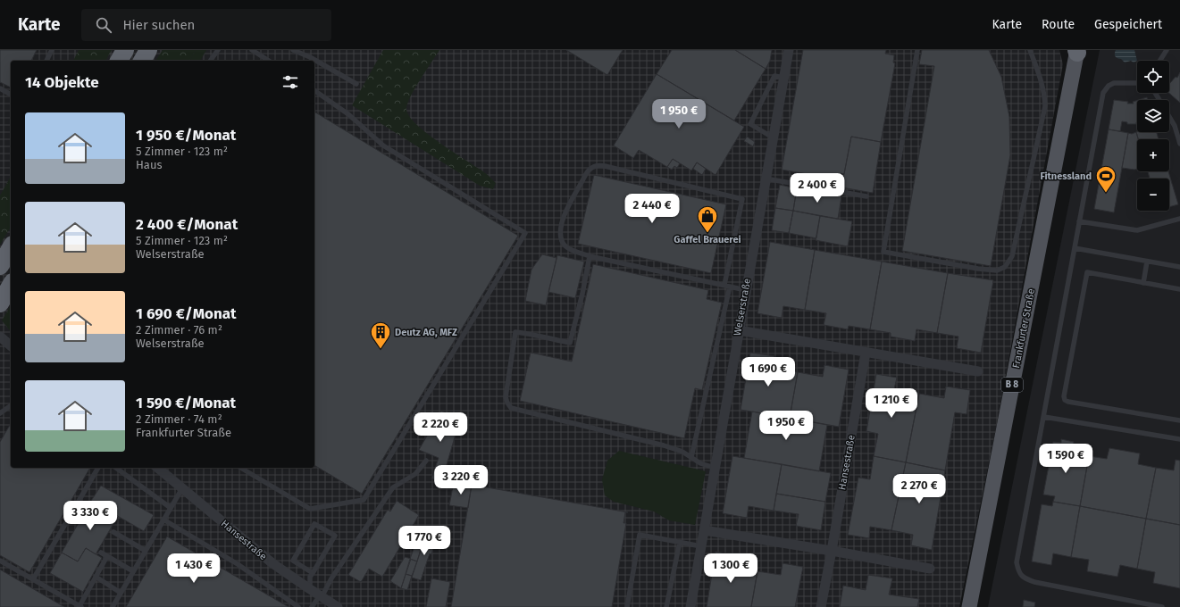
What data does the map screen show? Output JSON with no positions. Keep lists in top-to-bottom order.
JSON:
{
  "streets": {
    "main road": ["Frankfurter Straße", "B 8"],
    "street": ["Welserstraße", "Hansestraße"]
  },
  "places": {
    "sports": ["Fitnessland"],
    "shop": ["Gaffel Brauerei"],
    "building": ["Deutz AG, MFZ"]
  },
  "page": {
    "header": "Karte",
    "search": "Hier suchen",
    "nav": ["Karte", "Route", "Gespeichert"],
    "map_buttons": ["+", "−"],
    "heading": "14 Objekte",
    "price": [
      "1 950 €",
      "2 400 €",
      "2 440 €",
      "1 690 €",
      "1 210 €",
      "1 950 €",
      "2 220 €",
      "1 590 €",
      "3 220 €",
      "2 270 €",
      "3 330 €",
      "1 770 €",
      "1 430 €",
      "1 300 €"
    ],
    "list": [
      {
        "name": "1 950 €/Monat",
        "note": "5 Zimmer · 123 m² · Haus"
      },
      {
        "name": "2 400 €/Monat",
        "note": "5 Zimmer · 123 m² · Welserstraße"
      },
      {
        "name": "1 690 €/Monat",
        "note": "2 Zimmer · 76 m² · Welserstraße"
      },
      {
        "name": "1 590 €/Monat",
        "note": "2 Zimmer · 74 m² · Frankfurter Straße"
      }
    ]
  }
}
